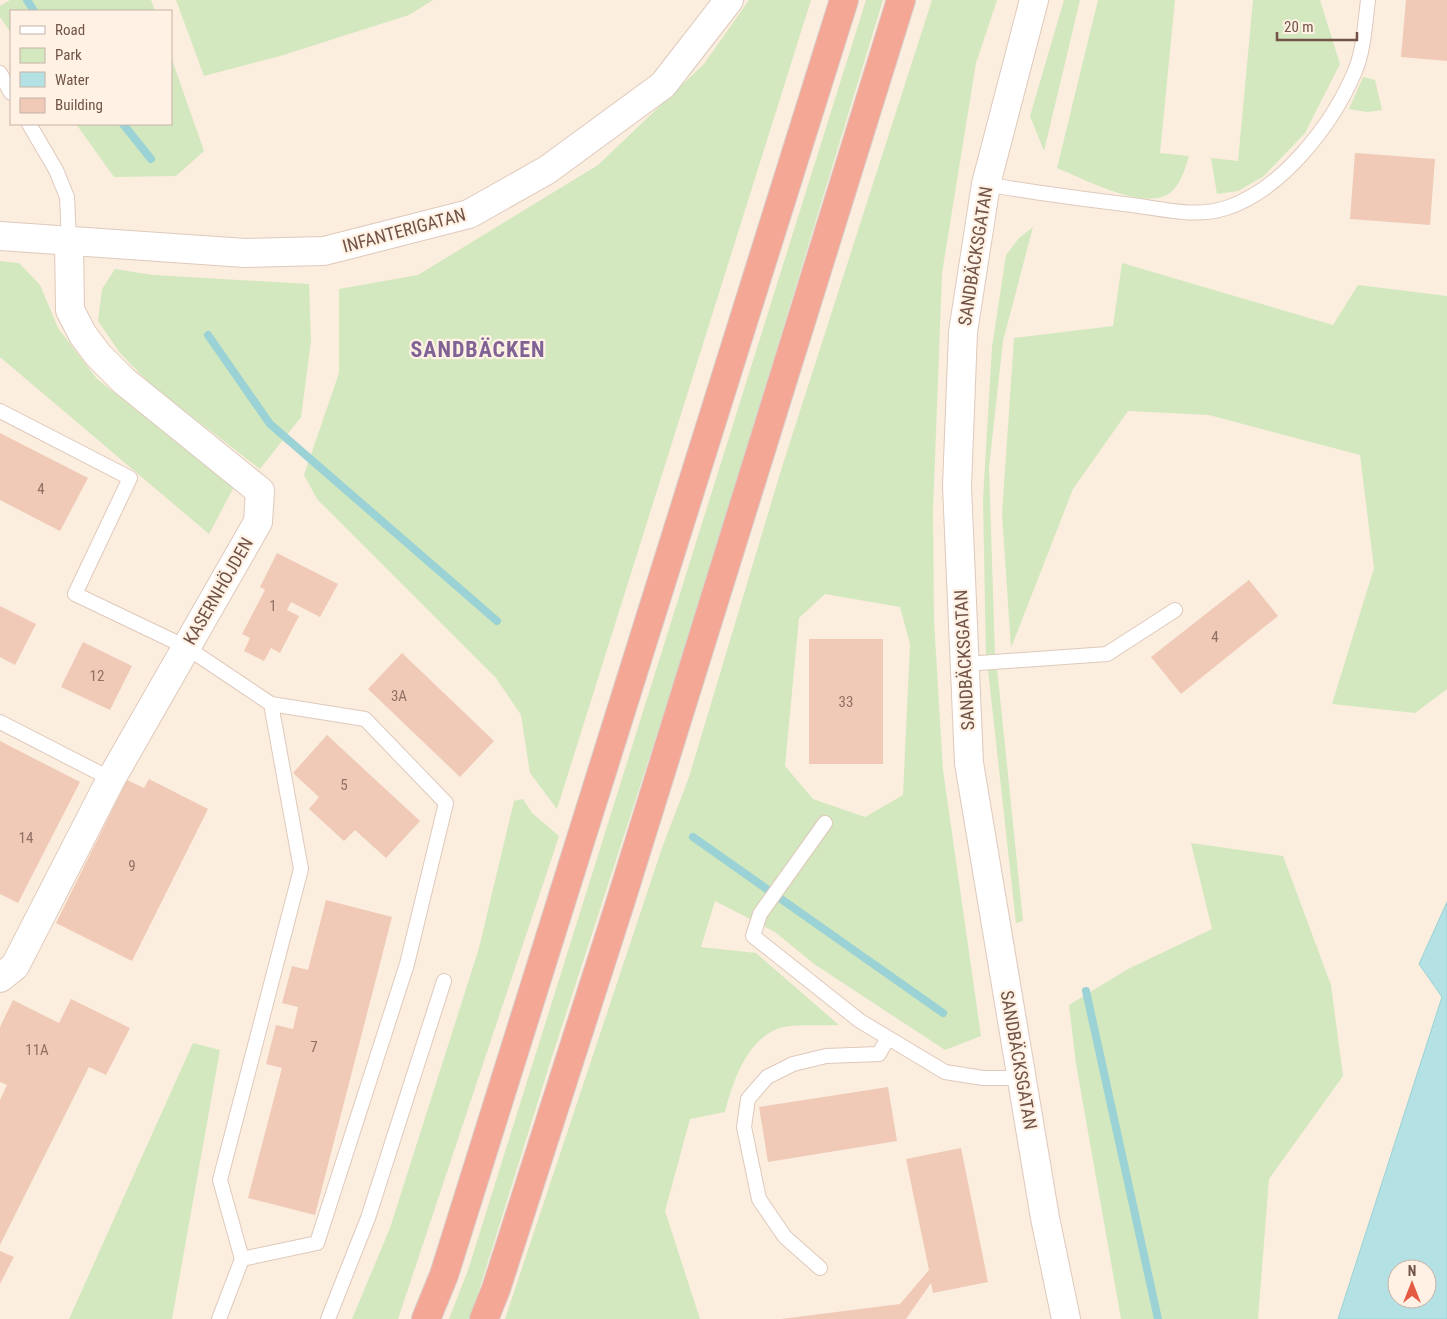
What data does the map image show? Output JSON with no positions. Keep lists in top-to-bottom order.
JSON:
{
  "streets": {
    "street": ["INFANTERIGATAN", "SANDBÄCKSGATAN", "KASERNHÖJDEN"]
  },
  "crossings": [
    ["INFANTERIGATAN", "KASERNHÖJDEN"]
  ],
  "districts": ["SANDBÄCKEN"],
  "house_numbers": [
    "4",
    "1",
    "4",
    "12",
    "3A",
    "33",
    "5",
    "14",
    "9",
    "7",
    "11A"
  ],
  "legend": [
    "Road",
    "Park",
    "Water",
    "Building"
  ],
  "scale_bar": "20 m",
  "north": "top"
}
